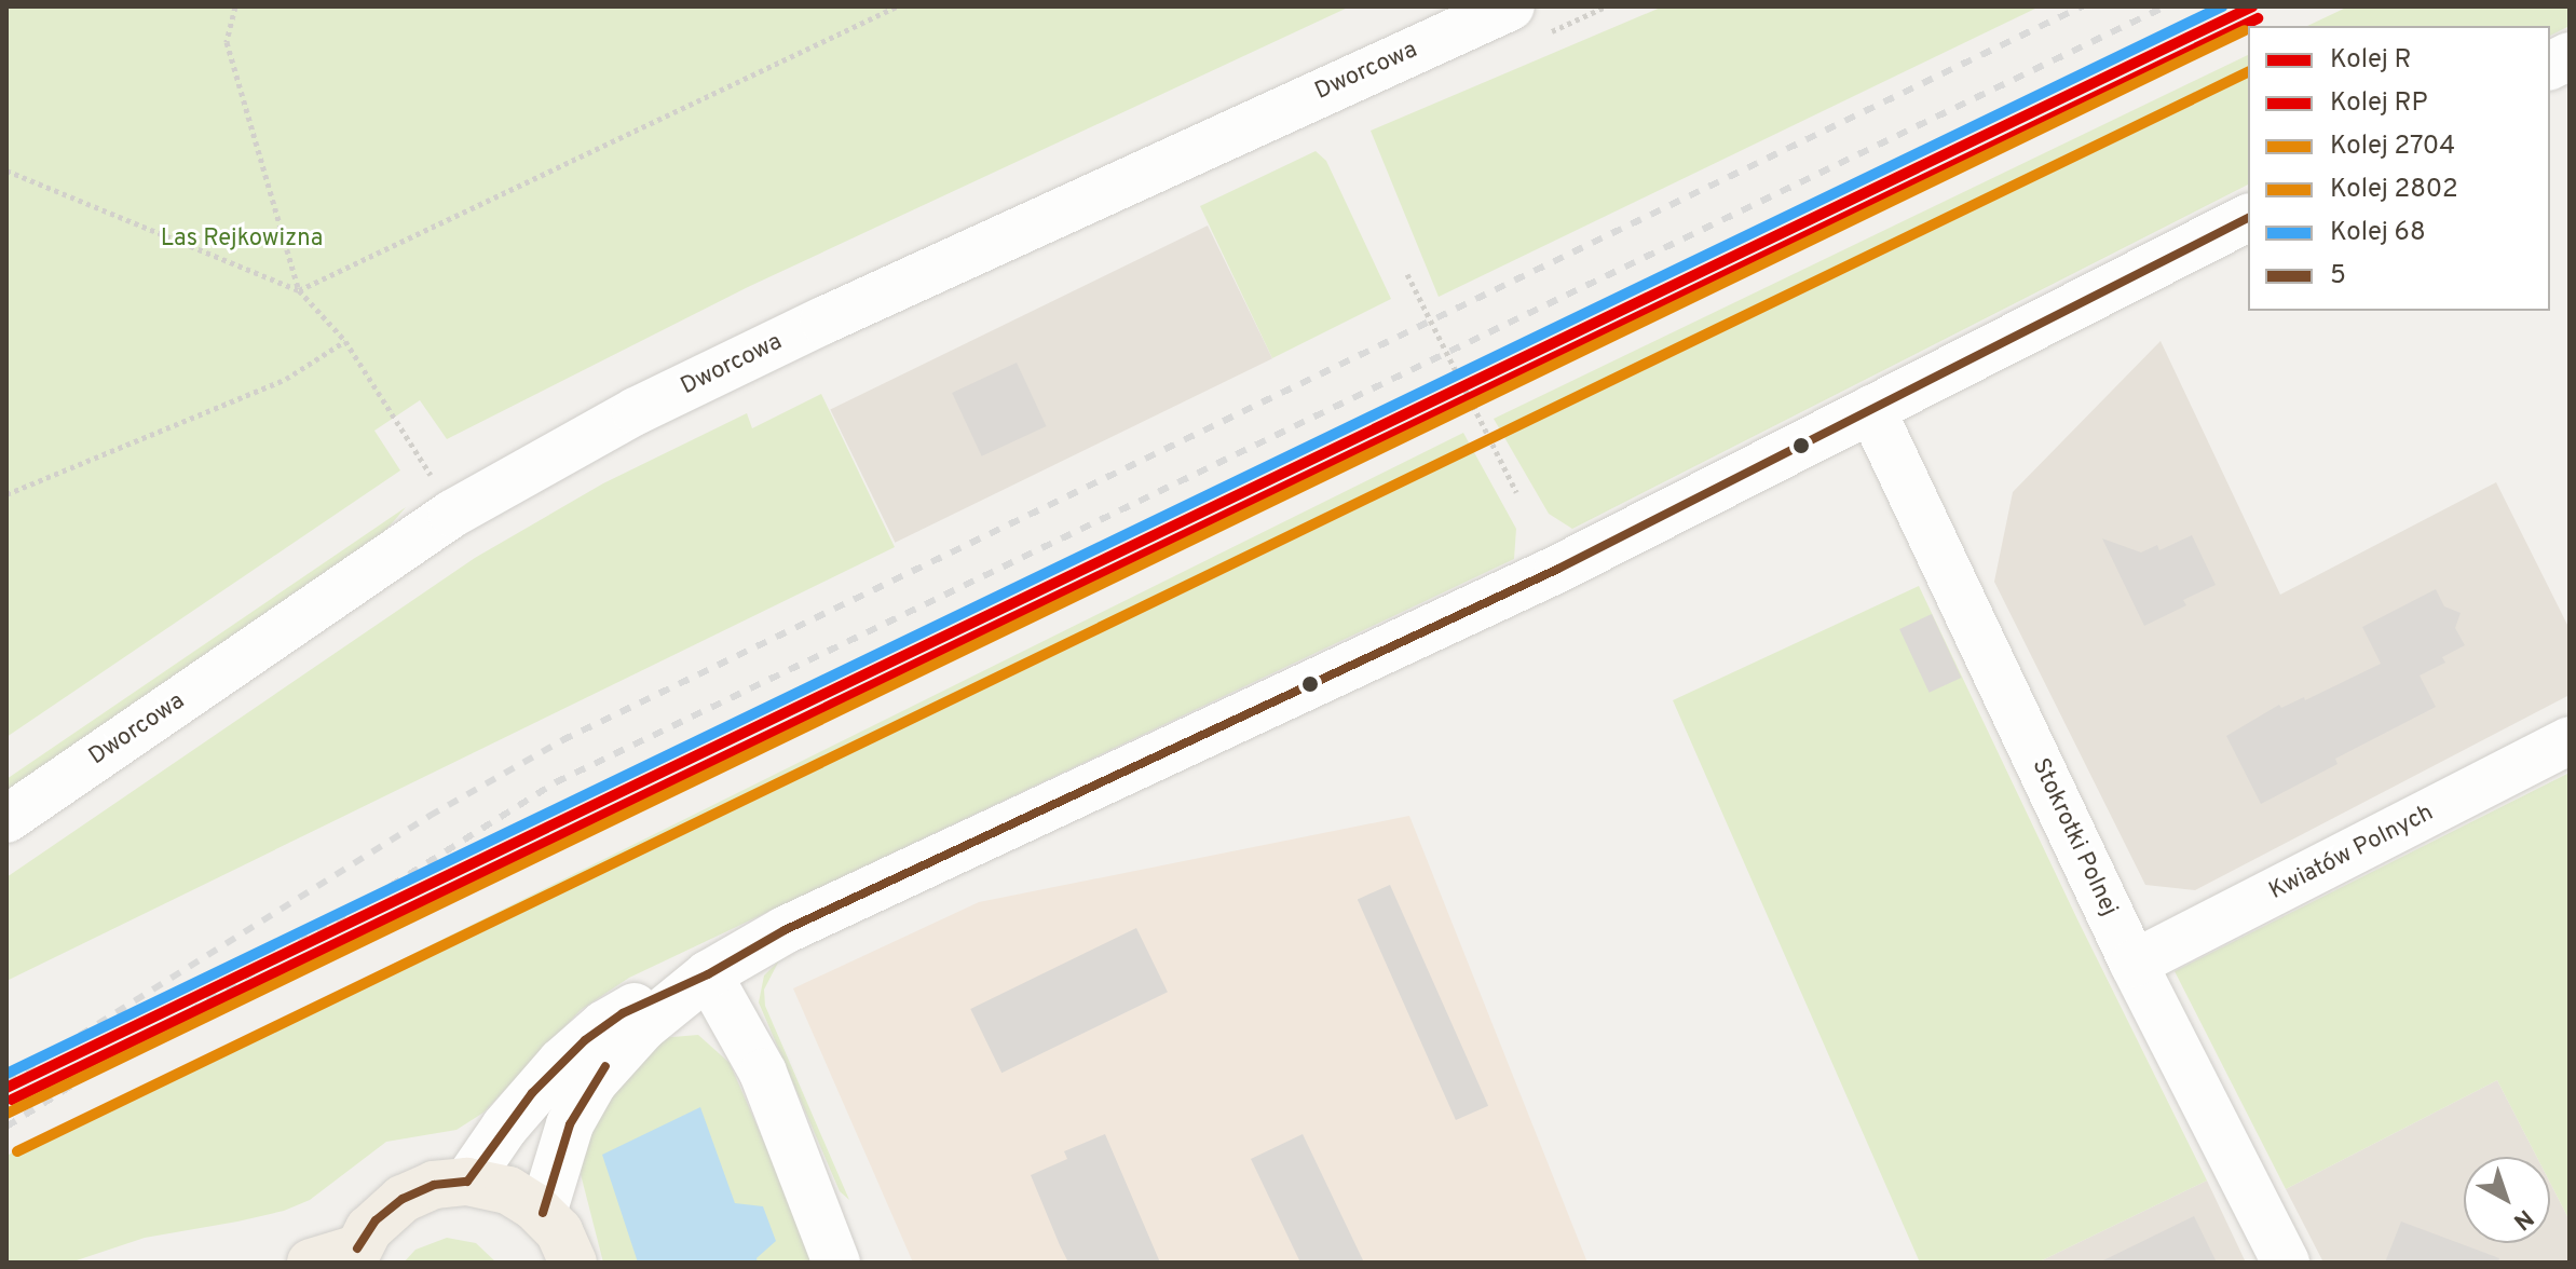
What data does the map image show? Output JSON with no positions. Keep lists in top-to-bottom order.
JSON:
{
  "streets": {
    "street": ["Dworcowa", "Stokrotki Polnej", "Kwiatów Polnych"]
  },
  "crossings": [
    ["Stokrotki Polnej", "Kwiatów Polnych"]
  ],
  "parks": ["Las Rejkowizna"],
  "lines": [
    "rail line R",
    "rail line 68",
    "rail line RP",
    "rail line 2704",
    "rail line 2802",
    "transit line 5"
  ],
  "legend": [
    "Kolej R",
    "Kolej RP",
    "Kolej 2704",
    "Kolej 2802",
    "Kolej 68",
    "5"
  ],
  "north": "bottom right"
}
